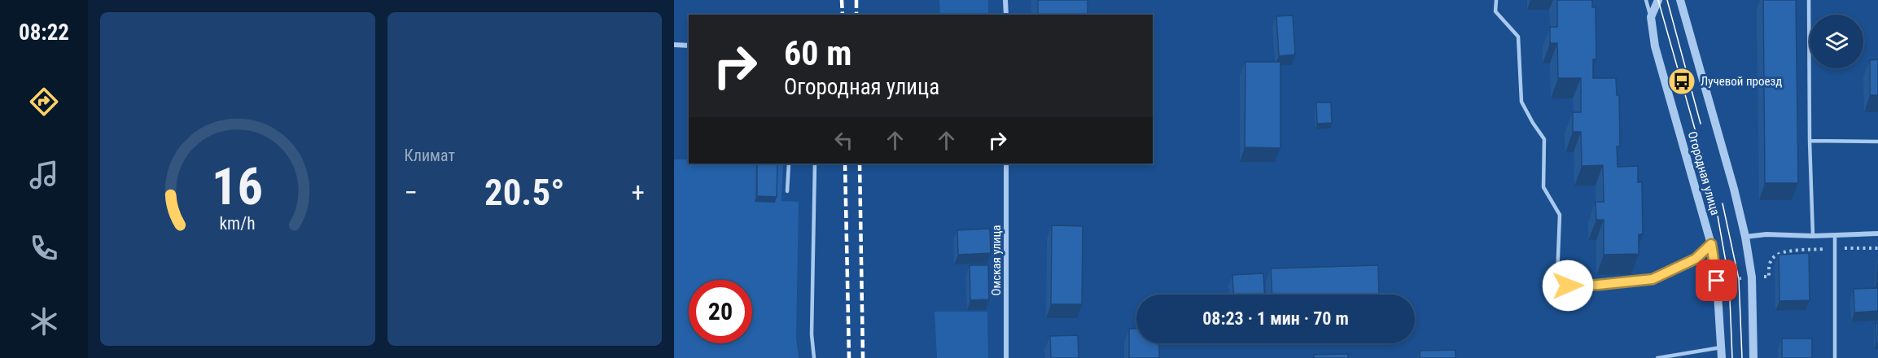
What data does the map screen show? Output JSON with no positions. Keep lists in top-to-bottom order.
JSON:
{
  "streets": {
    "street": ["Огородная улица", "Омская улица"]
  },
  "places": {
    "bus stop": ["Лучевой проезд"]
  },
  "page": {
    "tabs": "08:22",
    "tile": "Климат",
    "turn": ["60 m", "Огородная улица"],
    "heat": ["−", "20.5°", "+"],
    "limit": "20",
    "trip": "08:23 · 1 мин · 70 m",
    "gauge": ["16", "km/h"]
  }
}
